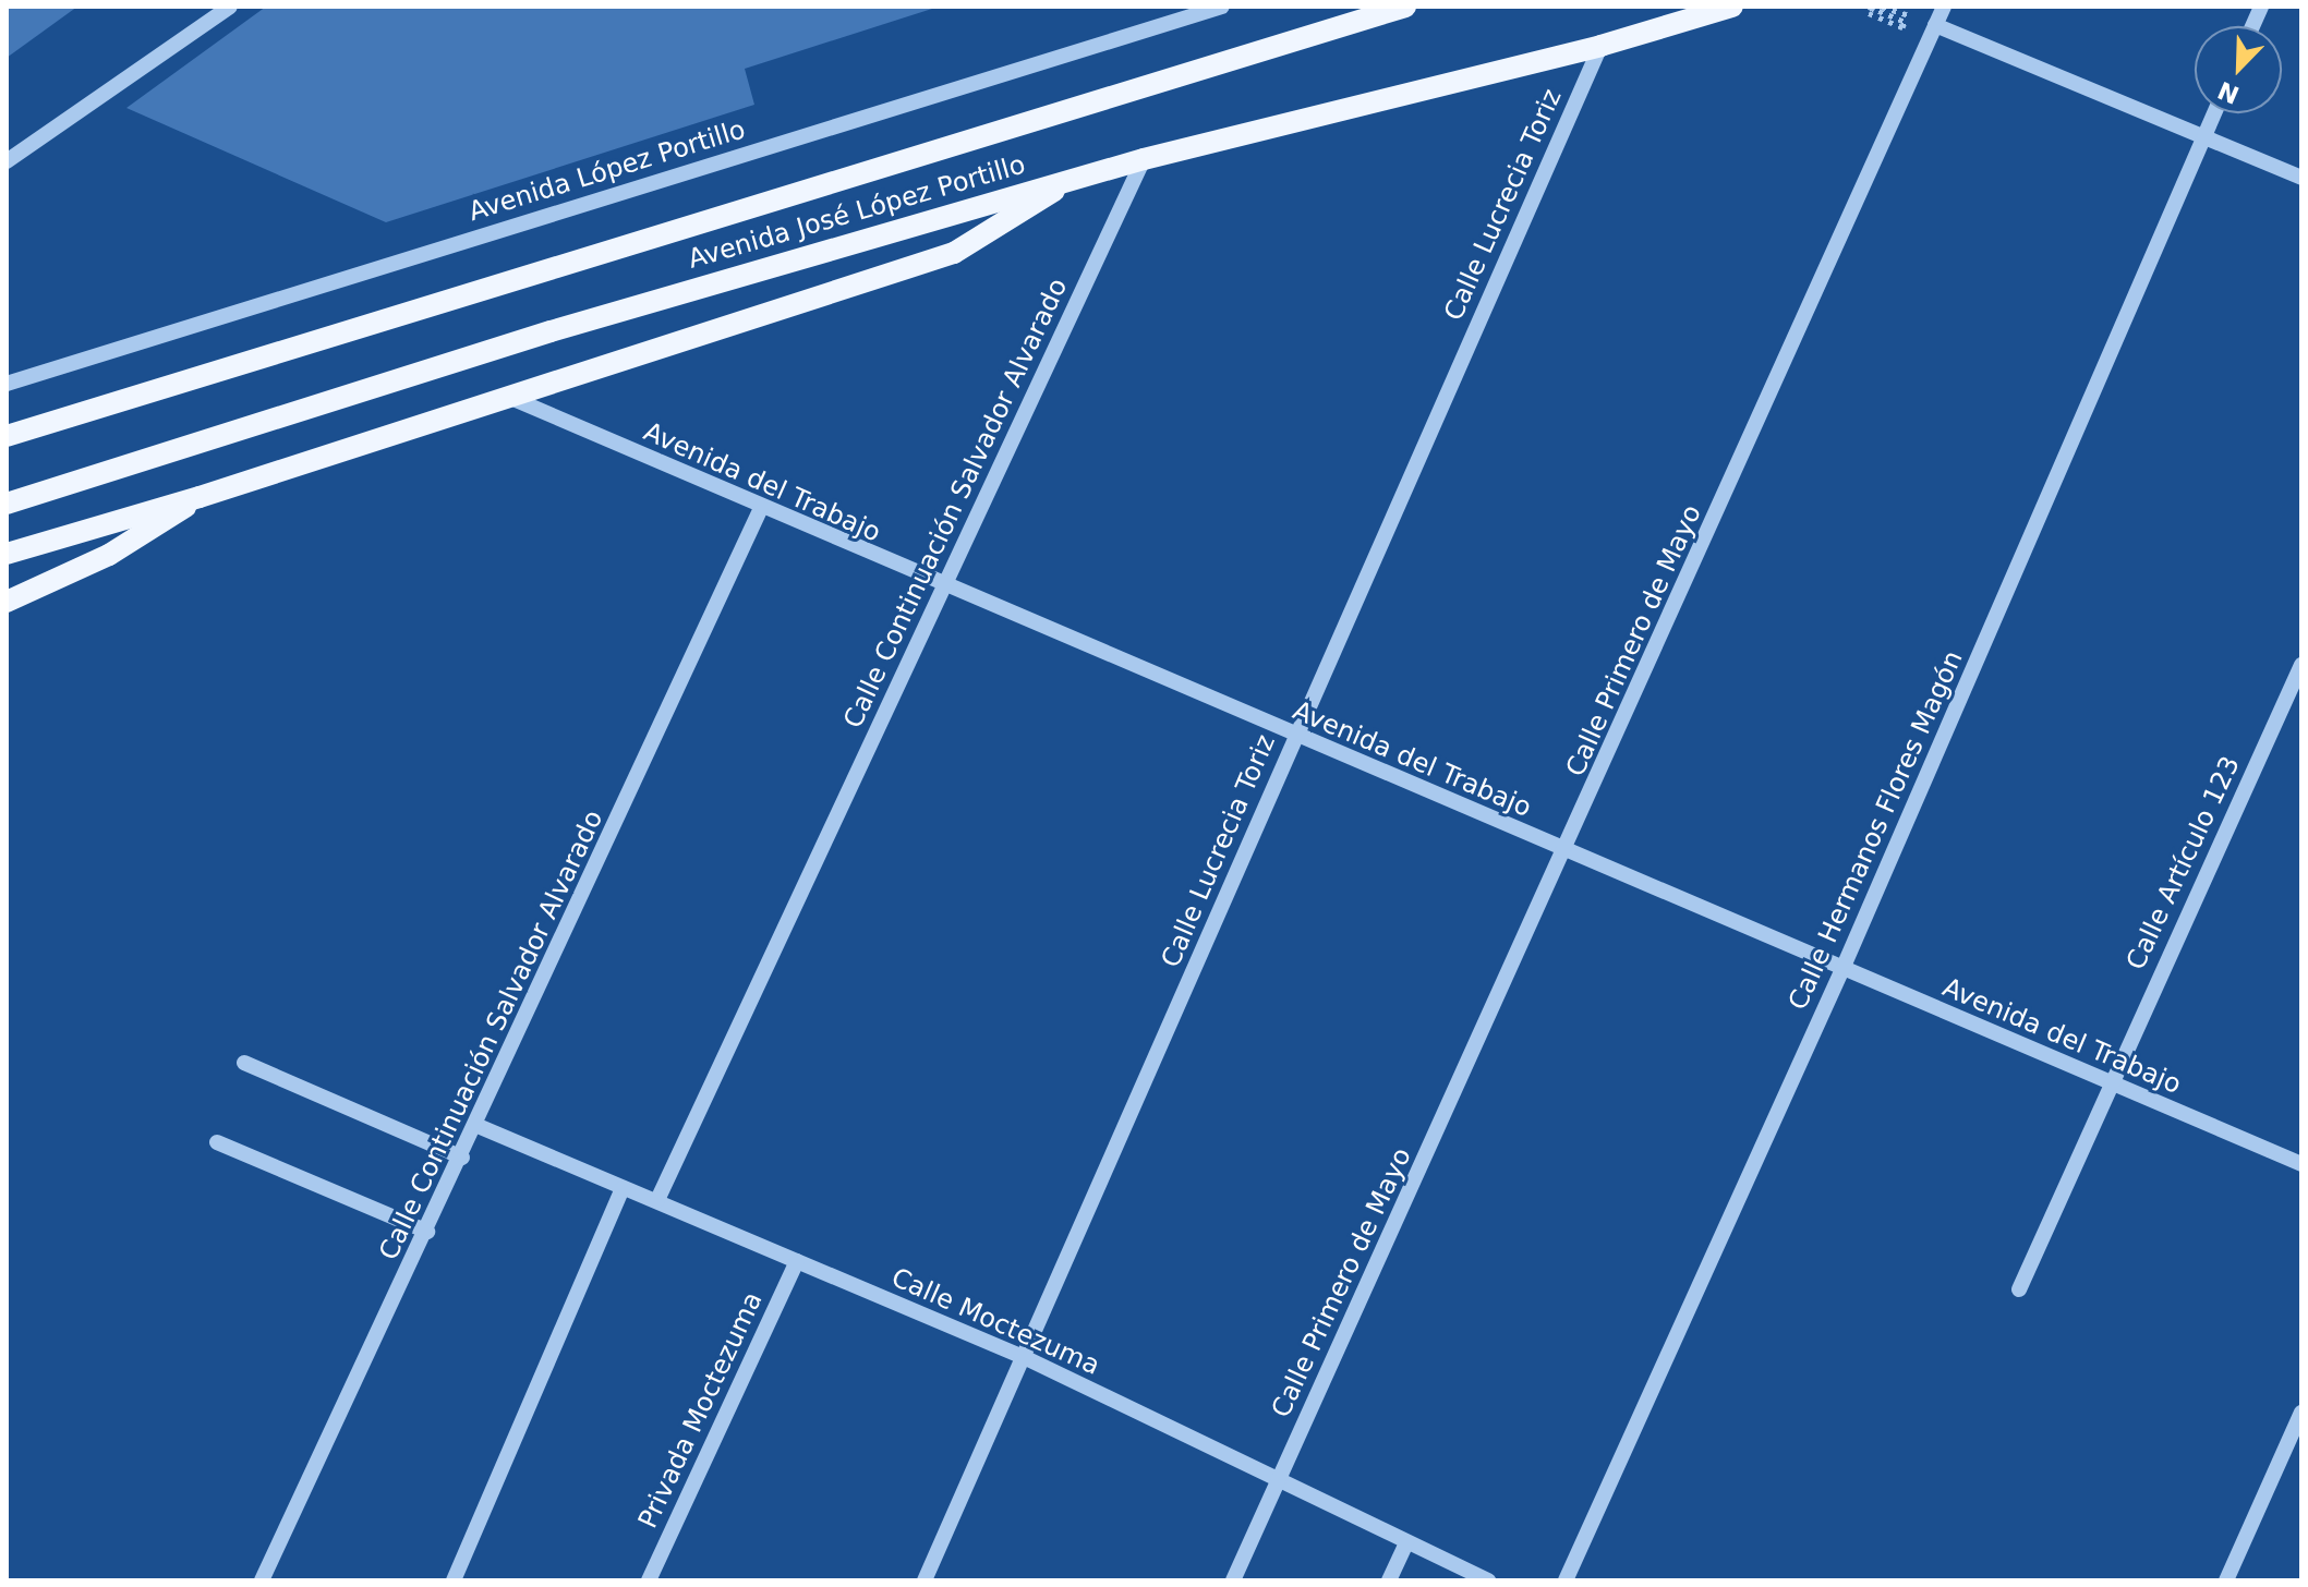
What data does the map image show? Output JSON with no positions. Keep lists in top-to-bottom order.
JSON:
{
  "streets": {
    "main road": ["Avenida José López Portillo"],
    "street": [
      "Avenida López Portillo",
      "Calle Lucrecia Toriz",
      "Avenida del Trabajo",
      "Calle Continuación Salvador Alvarado",
      "Calle Primero de Mayo",
      "Calle Hermanos Flores Magón",
      "Calle Artículo 123",
      "Calle Moctezuma",
      "Privada Moctezuma"
    ]
  },
  "crossings": [
    ["Calle Lucrecia Toriz", "Avenida José López Portillo"],
    ["Calle Lucrecia Toriz", "Avenida del Trabajo"],
    ["Calle Lucrecia Toriz", "Calle Moctezuma"],
    ["Avenida José López Portillo", "Calle Continuación Salvador Alvarado"],
    ["Avenida del Trabajo", "Calle Continuación Salvador Alvarado"],
    ["Avenida del Trabajo", "Calle Primero de Mayo"],
    ["Avenida del Trabajo", "Calle Hermanos Flores Magón"],
    ["Avenida del Trabajo", "Calle Artículo 123"],
    ["Calle Continuación Salvador Alvarado", "Calle Moctezuma"],
    ["Calle Primero de Mayo", "Calle Moctezuma"],
    ["Calle Moctezuma", "Privada Moctezuma"]
  ],
  "north": "bottom left"
}
